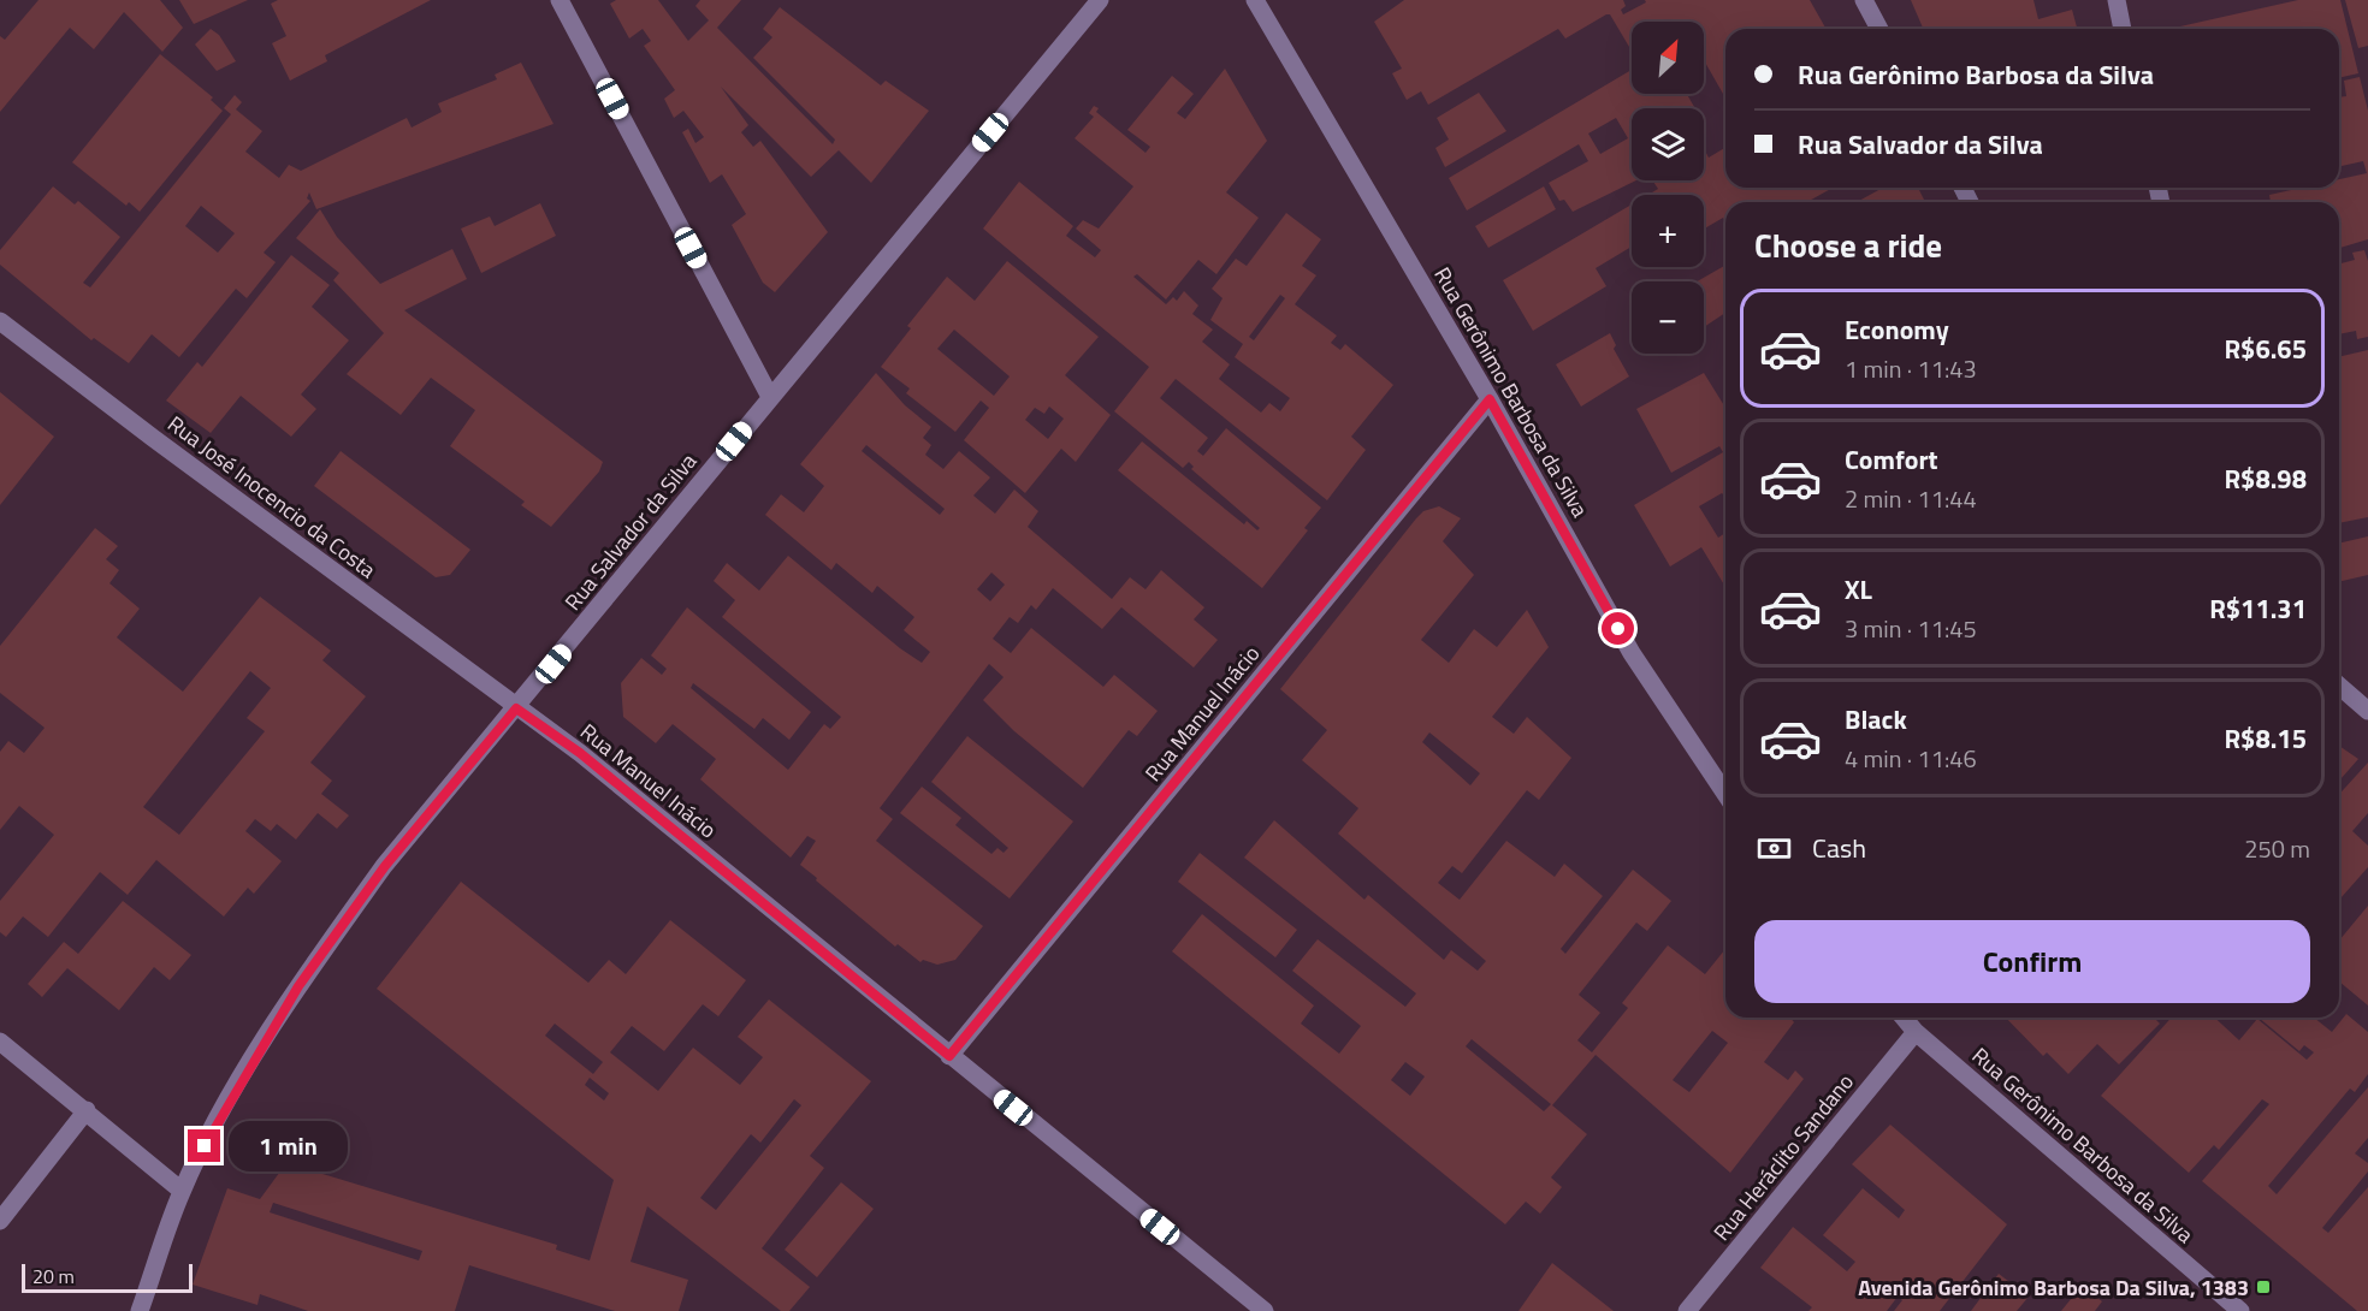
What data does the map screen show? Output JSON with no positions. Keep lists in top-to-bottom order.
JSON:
{
  "streets": {
    "street": [
      "Rua Gerônimo Barbosa da Silva",
      "Rua José Inocencio da Costa",
      "Rua Salvador da Silva",
      "Rua Manuel Inácio",
      "Rua Heráclito Sandano"
    ]
  },
  "crossings": [
    ["Rua Gerônimo Barbosa da Silva", "Rua Manuel Inácio"],
    ["Rua Gerônimo Barbosa da Silva", "Rua Heráclito Sandano"],
    ["Rua José Inocencio da Costa", "Rua Salvador da Silva"],
    ["Rua José Inocencio da Costa", "Rua Manuel Inácio"],
    ["Rua Salvador da Silva", "Rua Manuel Inácio"]
  ],
  "places": {
    "transit": ["Avenida Gerônimo Barbosa Da Silva, 1383"]
  },
  "scale_bar": "20 m",
  "north": "top right",
  "page": {
    "map_buttons": ["+", "−"],
    "banner": ["Rua Gerônimo Barbosa da Silva", "Rua Salvador da Silva"],
    "heading": "Choose a ride",
    "list": [
      {
        "name": "Economy",
        "note": "1 min · 11:43",
        "value": "R$6.65"
      },
      {
        "name": "Comfort",
        "note": "2 min · 11:44",
        "value": "R$8.98"
      },
      {
        "name": "XL",
        "note": "3 min · 11:45",
        "value": "R$11.31"
      },
      {
        "name": "Black",
        "note": "4 min · 11:46",
        "value": "R$8.15"
      }
    ],
    "pay": ["Cash", "250 m"],
    "buttons": "Confirm",
    "bubble": "1 min",
    "scale": "20 m"
  }
}
